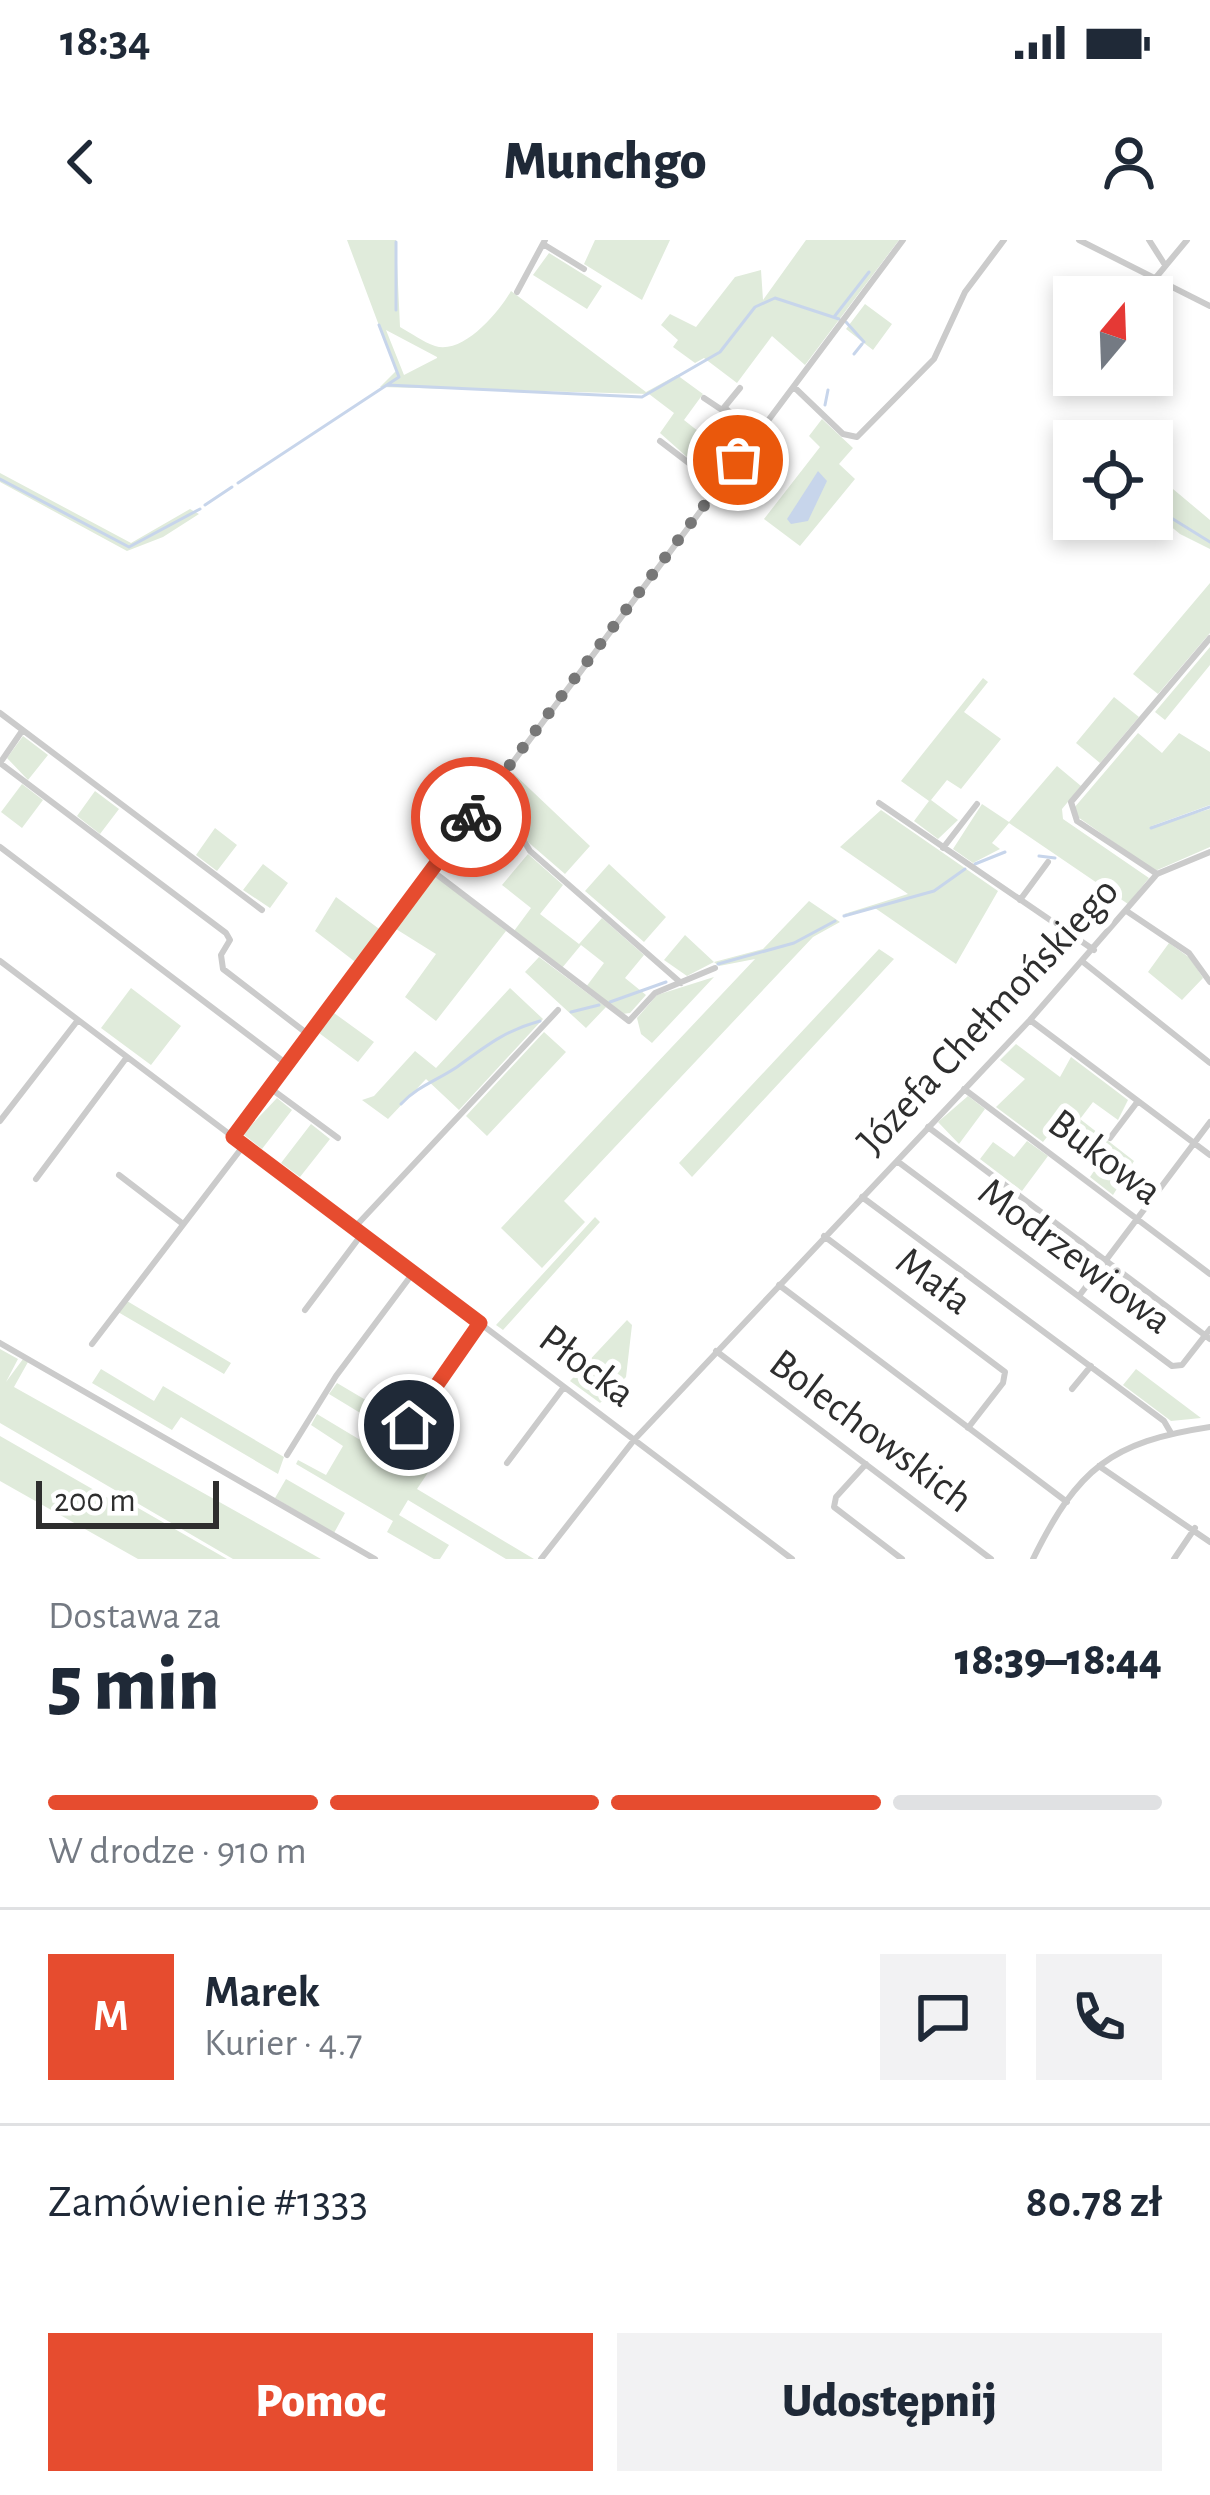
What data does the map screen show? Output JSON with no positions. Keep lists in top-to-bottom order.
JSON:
{
  "streets": {
    "street": [
      "Józefa Chełmońskiego",
      "Bukowa",
      "Modrzewiowa",
      "Mała",
      "Płocka",
      "Bolechowskich"
    ]
  },
  "crossings": [
    ["Józefa Chełmońskiego", "Bukowa"],
    ["Józefa Chełmońskiego", "Modrzewiowa"],
    ["Józefa Chełmońskiego", "Mała"],
    ["Józefa Chełmońskiego", "Płocka"],
    ["Józefa Chełmońskiego", "Bolechowskich"]
  ],
  "scale_bar": "200 m",
  "north": "top",
  "page": {
    "status": "18:34",
    "header": "Munchgo",
    "scale": "200 m",
    "heading": ["5 min", "Dostawa za", "18:39–18:44"],
    "panel": [
      "Marek",
      "Kurier · 4.7",
      "Zamówienie #1333",
      "80.78 zł"
    ],
    "bar": "W drodze · 910 m",
    "round": "M",
    "buttons": ["Pomoc", "Udostępnij"]
  }
}
